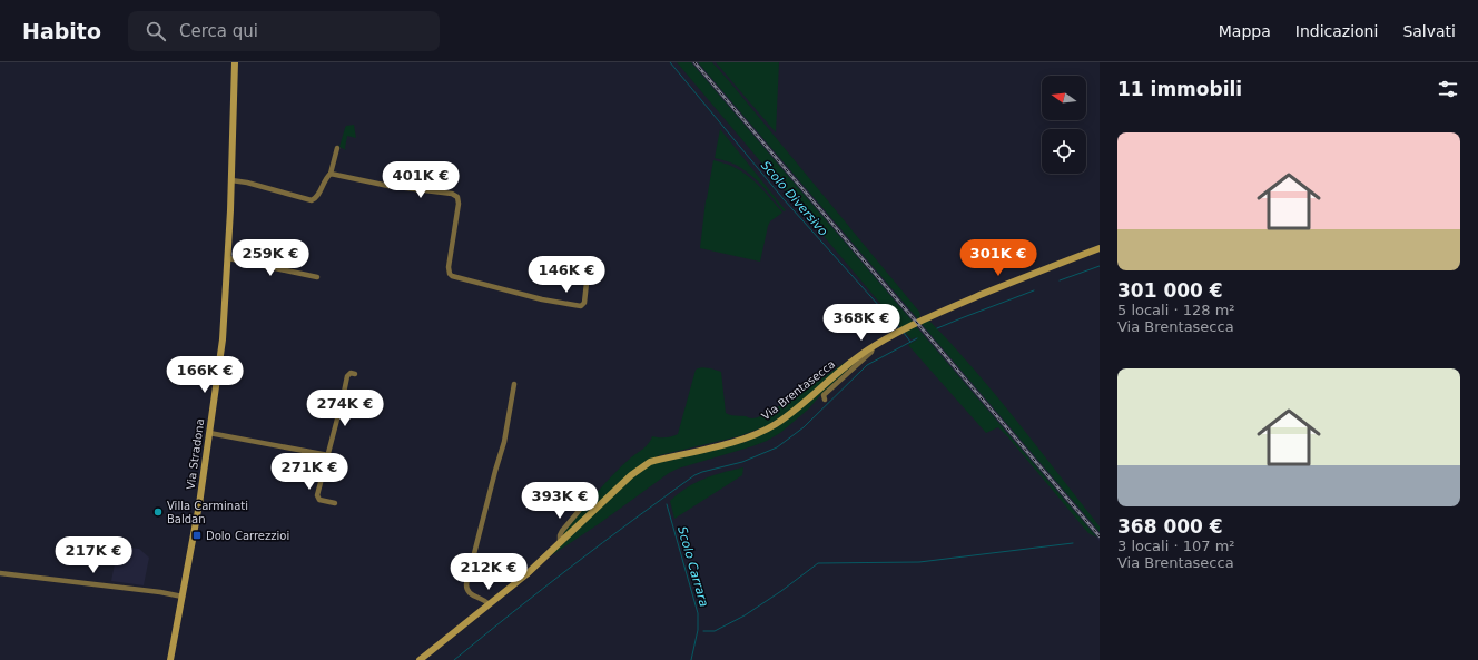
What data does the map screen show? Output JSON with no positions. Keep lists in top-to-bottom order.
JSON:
{
  "streets": {
    "street": ["Via Brentasecca", "Via Stradona"]
  },
  "water": ["Scolo Diversivo", "Scolo Carrara"],
  "places": {
    "other": ["Villa Carminati Baldan"],
    "transit": ["Dolo Carrezzioi"]
  },
  "north": "left",
  "page": {
    "header": "Habito",
    "search": "Cerca qui",
    "nav": ["Mappa", "Indicazioni", "Salvati"],
    "heading": "11 immobili",
    "list": [
      {
        "name": "301 000 €",
        "note": "5 locali · 128 m² · Via Brentasecca"
      },
      {
        "name": "368 000 €",
        "note": "3 locali · 107 m² · Via Brentasecca"
      }
    ],
    "price": [
      "401K €",
      "259K €",
      "301K €",
      "146K €",
      "368K €",
      "166K €",
      "274K €",
      "271K €",
      "393K €",
      "217K €",
      "212K €"
    ]
  }
}
